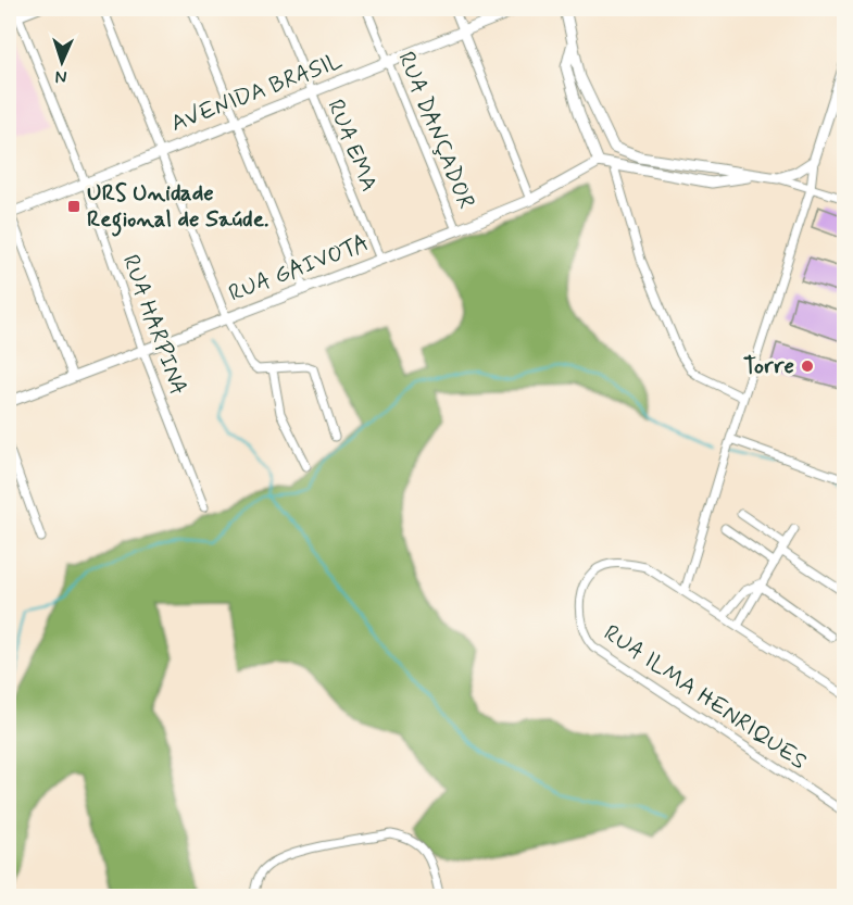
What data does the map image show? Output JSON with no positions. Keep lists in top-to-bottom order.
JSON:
{
  "streets": {
    "street": [
      "AVENIDA BRASIL",
      "RUA DANÇADOR",
      "RUA EMA",
      "RUA GAIVOTA",
      "RUA HARPINA",
      "RUA ILMA HENRIQUES"
    ]
  },
  "crossings": [
    ["AVENIDA BRASIL", "RUA DANÇADOR"],
    ["AVENIDA BRASIL", "RUA EMA"],
    ["AVENIDA BRASIL", "RUA HARPINA"],
    ["RUA DANÇADOR", "RUA GAIVOTA"],
    ["RUA EMA", "RUA GAIVOTA"],
    ["RUA GAIVOTA", "RUA HARPINA"]
  ],
  "places": {
    "transit": ["URS Unidade Regional de Saúde."],
    "other": ["Torre"]
  },
  "north": "bottom"
}
